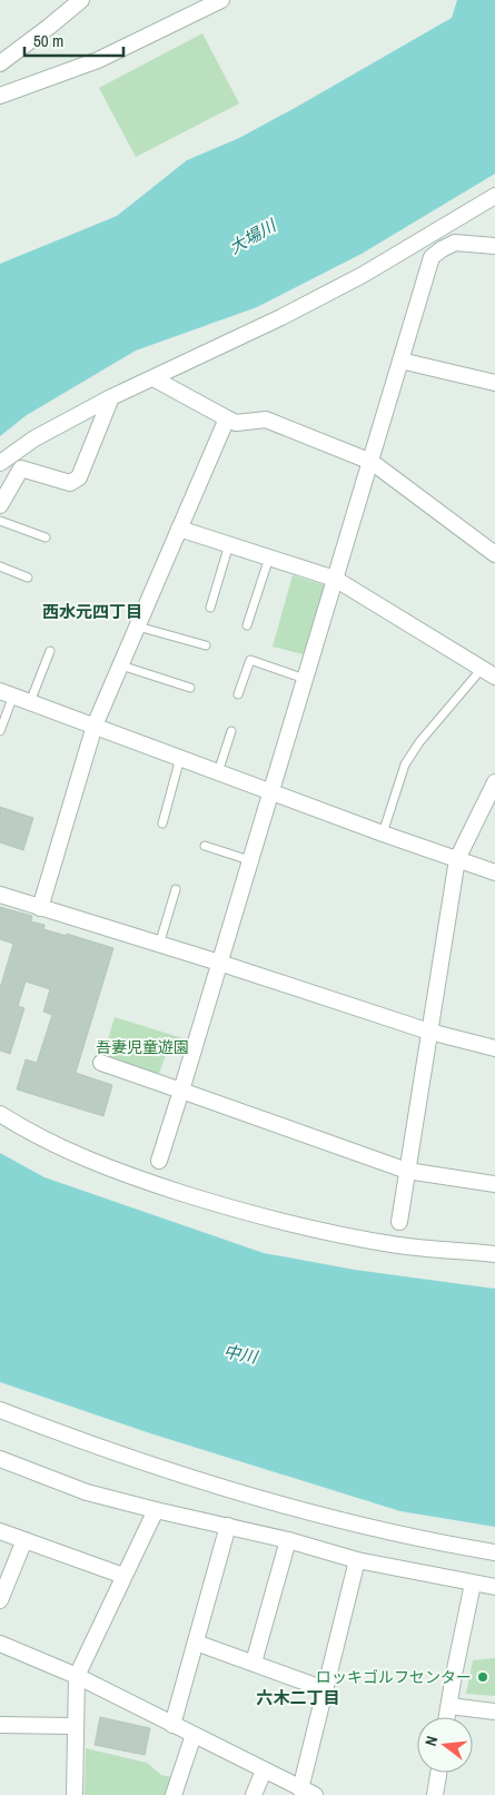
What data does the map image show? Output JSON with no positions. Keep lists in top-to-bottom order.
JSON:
{
  "districts": ["西水元四丁目", "六木二丁目"],
  "water": ["大場川", "中川"],
  "parks": ["吾妻児童遊園"],
  "places": ["ロッキゴルフセンター"],
  "scale_bar": "50 m",
  "north": "left"
}
